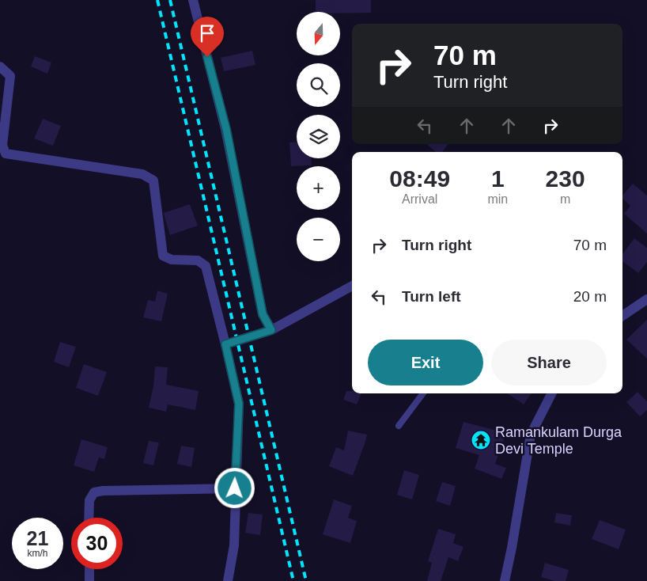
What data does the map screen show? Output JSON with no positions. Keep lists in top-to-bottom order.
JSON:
{
  "places": {
    "temple": ["Ramankulam Durga Devi Temple"]
  },
  "north": "bottom",
  "page": {
    "map_buttons": ["+", "−"],
    "turn": ["70 m", "Turn right"],
    "eta": [
      "08:49",
      "Arrival",
      "1",
      "min",
      "230",
      "m"
    ],
    "list": [
      {
        "name": "Turn right",
        "value": "70 m"
      },
      {
        "name": "Turn left",
        "value": "20 m"
      }
    ],
    "buttons": ["Exit", "Share"],
    "speed": "21 km/h",
    "limit": "30"
  }
}
